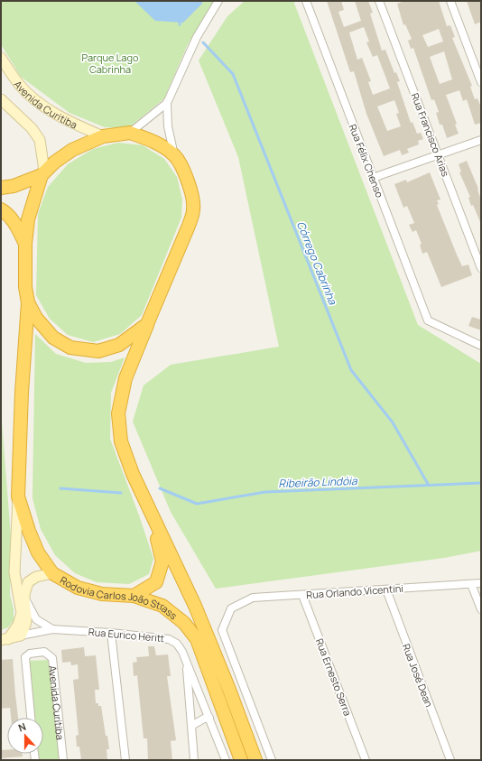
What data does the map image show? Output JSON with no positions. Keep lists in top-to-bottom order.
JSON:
{
  "streets": {
    "highway": ["Rodovia Carlos João Strass"],
    "street": [
      "Avenida Curitiba",
      "Rua Francisco Arias",
      "Rua Félix Chenso",
      "Rua Orlando Vicentini",
      "Rua Eurico Heritt",
      "Rua José Dean",
      "Rua Ernesto Serra"
    ]
  },
  "crossings": [
    ["Rua Orlando Vicentini", "Rua José Dean"],
    ["Rua Orlando Vicentini", "Rua Ernesto Serra"]
  ],
  "water": ["Córrego Cabrinha", "Ribeirão Lindóia"],
  "parks": ["Parque Lago Cabrinha"],
  "north": "top"
}
